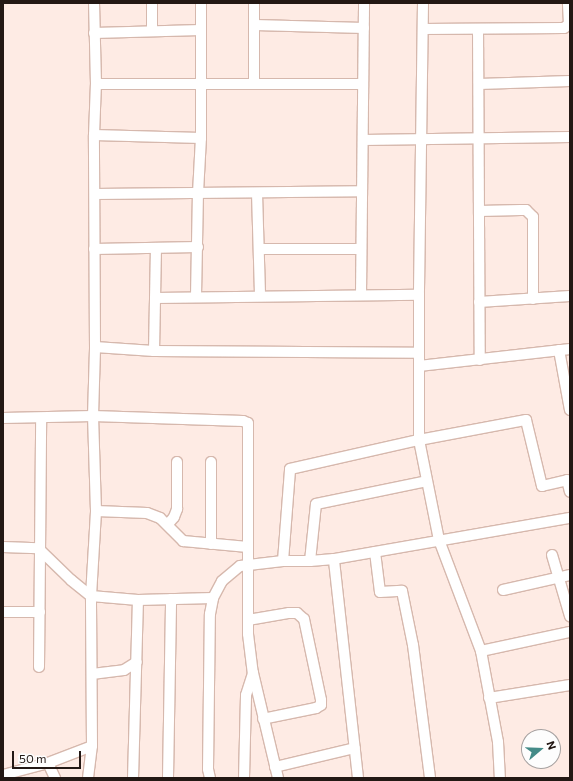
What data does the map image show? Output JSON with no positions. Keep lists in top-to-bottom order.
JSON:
{
  "scale_bar": "50 m",
  "north": "right"
}
